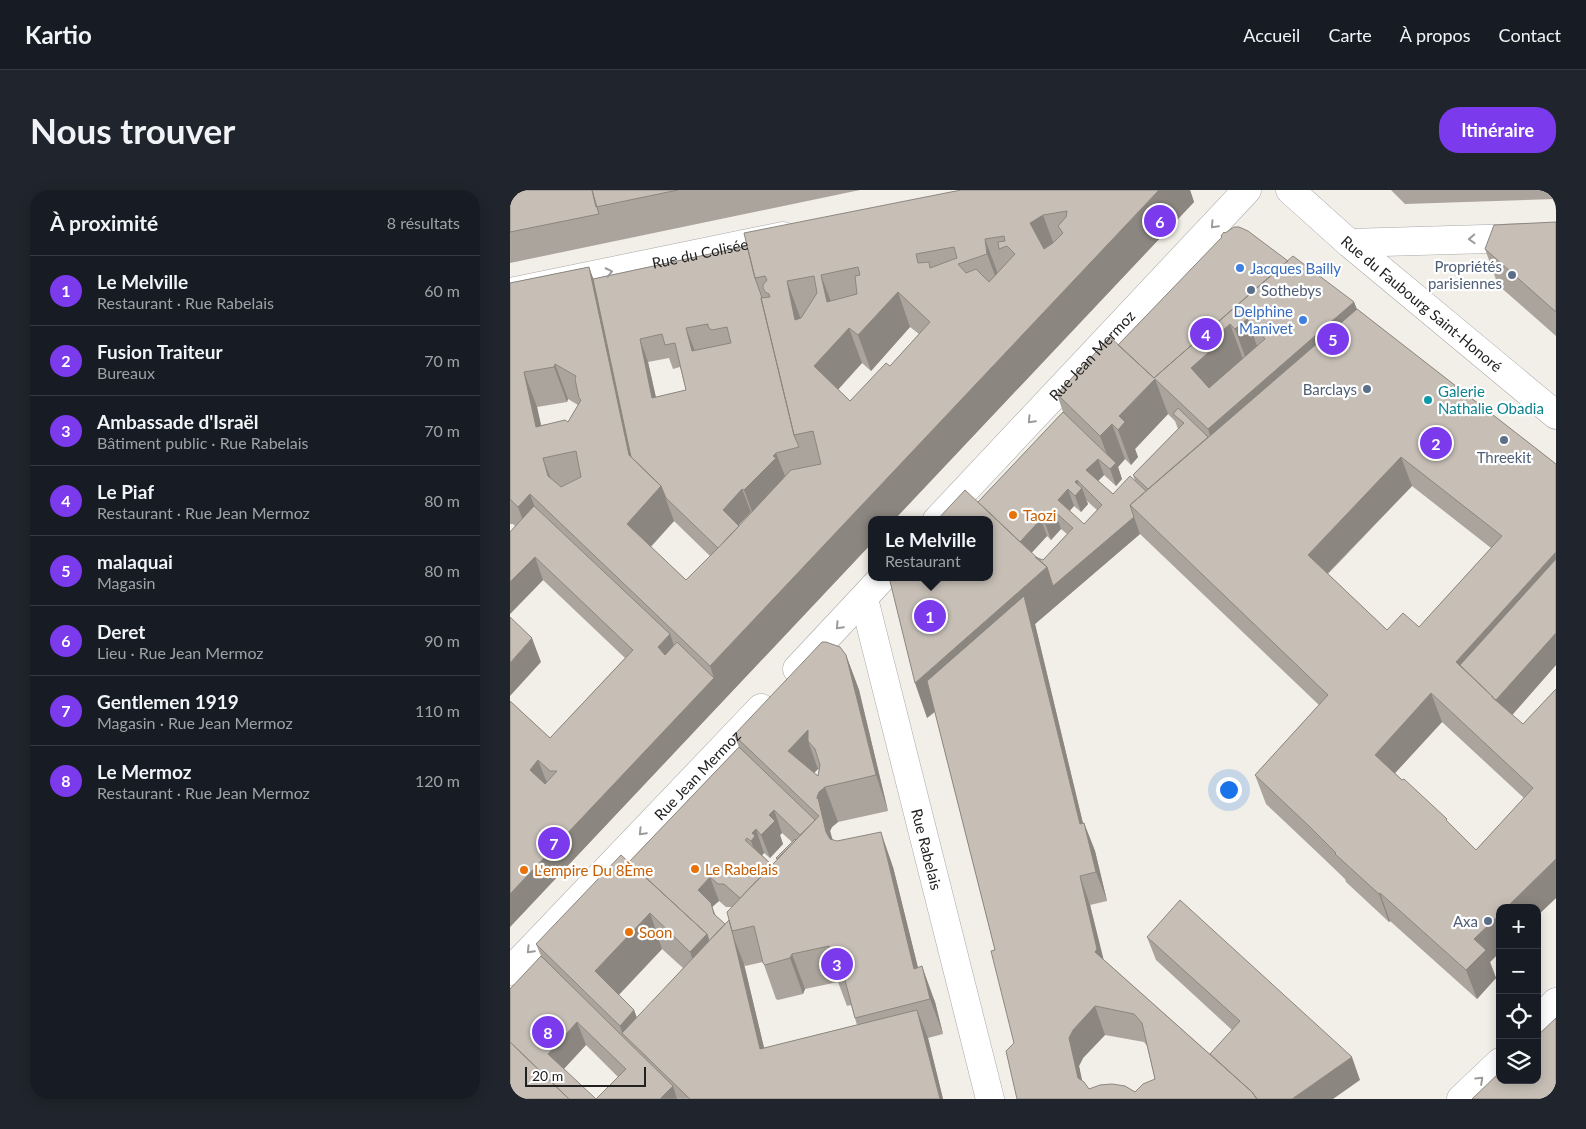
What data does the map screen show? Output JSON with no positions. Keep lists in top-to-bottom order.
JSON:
{
  "streets": {
    "street": [
      "Rue du Colisée",
      "Rue du Faubourg Saint-Honoré",
      "Rue Jean Mermoz",
      "Rue Rabelais"
    ]
  },
  "crossings": [
    ["Rue Jean Mermoz", "Rue Rabelais"]
  ],
  "one_way": ["Rue du Colisée", "Rue Jean Mermoz"],
  "places": [
    "Jacques Bailly",
    "Propriétés parisiennes",
    "Sothebys",
    "Delphine Manivet",
    "Barclays",
    "Galerie Nathalie Obadia",
    "Threekit",
    "Taozi",
    "Le Rabelais",
    "L'empire Du 8Ème",
    "Axa",
    "Soon"
  ],
  "scale_bar": "20 m",
  "page": {
    "header": "Kartio",
    "nav": [
      "Accueil",
      "Carte",
      "À propos",
      "Contact"
    ],
    "buttons": "Itinéraire",
    "title": "Nous trouver",
    "heading": ["À proximité", "8 résultats"],
    "pins": [
      "6",
      "4",
      "5",
      "2",
      "1",
      "7",
      "3",
      "8"
    ],
    "list": [
      {
        "mark": "1",
        "name": "Le Melville",
        "note": "Restaurant · Rue Rabelais",
        "value": "60 m"
      },
      {
        "mark": "2",
        "name": "Fusion Traiteur",
        "note": "Bureaux",
        "value": "70 m"
      },
      {
        "mark": "3",
        "name": "Ambassade d'Israël",
        "note": "Bâtiment public · Rue Rabelais",
        "value": "70 m"
      },
      {
        "mark": "4",
        "name": "Le Piaf",
        "note": "Restaurant · Rue Jean Mermoz",
        "value": "80 m"
      },
      {
        "mark": "5",
        "name": "malaquai",
        "note": "Magasin",
        "value": "80 m"
      },
      {
        "mark": "6",
        "name": "Deret",
        "note": "Lieu · Rue Jean Mermoz",
        "value": "90 m"
      },
      {
        "mark": "7",
        "name": "Gentlemen 1919",
        "note": "Magasin · Rue Jean Mermoz",
        "value": "110 m"
      },
      {
        "mark": "8",
        "name": "Le Mermoz",
        "note": "Restaurant · Rue Jean Mermoz",
        "value": "120 m"
      }
    ],
    "popup": ["Le Melville", "Restaurant"],
    "map_buttons": ["+", "−"],
    "scale": "20 m"
  }
}
